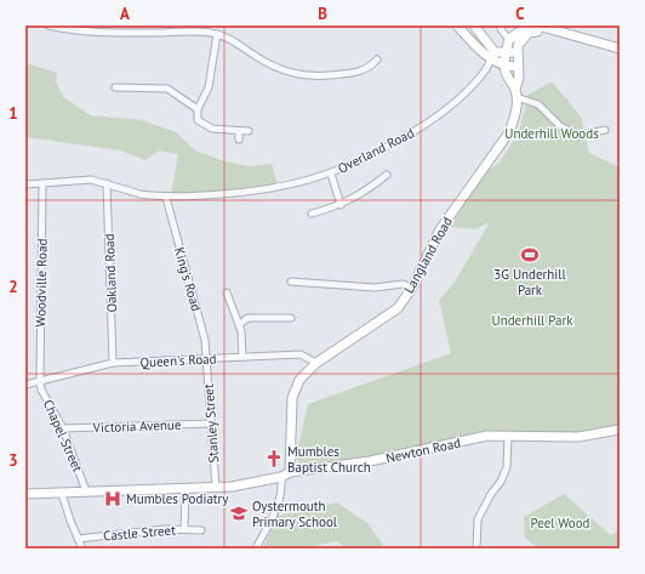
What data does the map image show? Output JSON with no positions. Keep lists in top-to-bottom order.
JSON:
{
  "streets": {
    "main road": ["Langland Road", "Newton Road"],
    "street": [
      "Overland Road",
      "Oakland Road",
      "King's Road",
      "Woodville Road",
      "Queen's Road",
      "Stanley Street",
      "Victoria Avenue",
      "Chapel Street",
      "Castle Street"
    ]
  },
  "crossings": [
    ["Overland Road", "Oakland Road"],
    ["Overland Road", "King's Road"],
    ["Overland Road", "Woodville Road"],
    ["Langland Road", "Queen's Road"],
    ["Langland Road", "Newton Road"],
    ["Oakland Road", "Queen's Road"],
    ["King's Road", "Queen's Road"],
    ["King's Road", "Stanley Street"],
    ["Woodville Road", "Queen's Road"],
    ["Woodville Road", "Chapel Street"],
    ["Queen's Road", "Stanley Street"],
    ["Queen's Road", "Chapel Street"],
    ["Stanley Street", "Victoria Avenue"],
    ["Stanley Street", "Newton Road"],
    ["Victoria Avenue", "Chapel Street"],
    ["Chapel Street", "Newton Road"]
  ],
  "parks": ["Underhill Woods", "Underhill Park", "Peel Wood"],
  "places": {
    "sports": ["3G Underhill Park"],
    "church": ["Mumbles Baptist Church"],
    "hospital": ["Mumbles Podiatry"],
    "school or university": ["Oystermouth Primary School"]
  },
  "grid": {
    "columns": ["A", "B", "C"],
    "rows": ["1", "2", "3"]
  }
}
